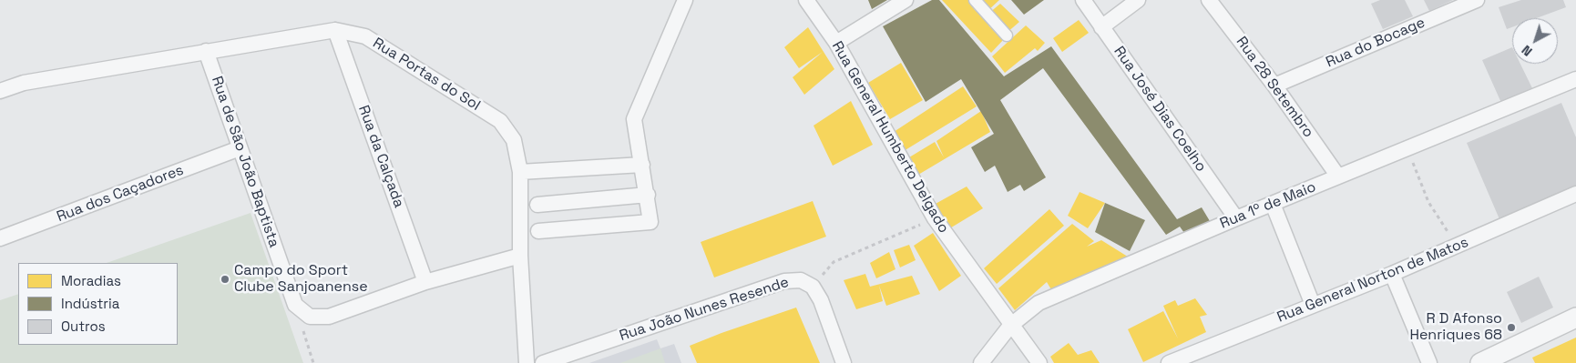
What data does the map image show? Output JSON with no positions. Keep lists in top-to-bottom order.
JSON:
{
  "streets": {
    "street": [
      "Rua do Bocage",
      "Rua Portas do Sol",
      "Rua 28 Setembro",
      "Rua José Dias Coelho",
      "Rua General Humberto Delgado",
      "Rua da Calçada",
      "Rua de São João Baptista",
      "Rua dos Caçadores",
      "Rua 1º de Maio",
      "Rua General Norton de Matos",
      "Rua João Nunes Resende"
    ]
  },
  "crossings": [
    ["Rua do Bocage", "Rua 28 Setembro"],
    ["Rua Portas do Sol", "Rua da Calçada"],
    ["Rua Portas do Sol", "Rua de São João Baptista"],
    ["Rua 28 Setembro", "Rua 1º de Maio"],
    ["Rua José Dias Coelho", "Rua 1º de Maio"],
    ["Rua General Humberto Delgado", "Rua 1º de Maio"],
    ["Rua de São João Baptista", "Rua dos Caçadores"]
  ],
  "places": ["Campo do Sport Clube Sanjoanense", "R D Afonso Henriques 68"],
  "legend": ["Moradias", "Indústria", "Outros"],
  "north": "bottom left"
}
